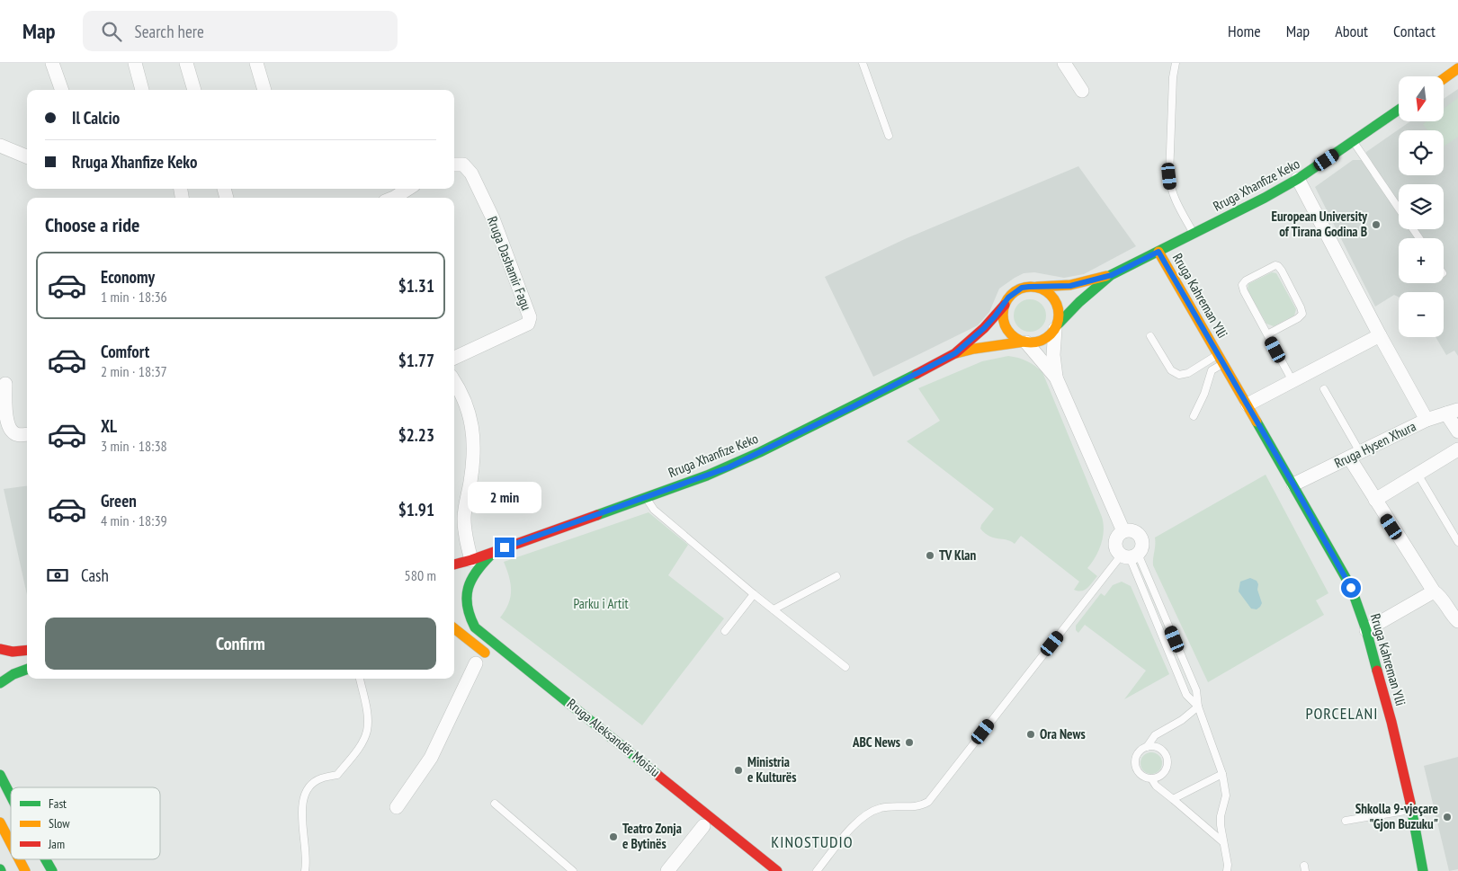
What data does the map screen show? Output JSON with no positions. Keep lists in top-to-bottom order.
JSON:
{
  "streets": {
    "main road": ["Rruga Xhanfize Keko", "Rruga Kahreman Ylli"],
    "street": ["Rruga Dashamir Fagu", "Rruga Hysen Xhura"]
  },
  "crossings": [
    ["Rruga Xhanfize Keko", "Rruga Kahreman Ylli"],
    ["Rruga Kahreman Ylli", "Rruga Hysen Xhura"]
  ],
  "districts": ["PORCELANI", "KINOSTUDIO"],
  "parks": ["Parku i Artit"],
  "places": [
    "European University of Tirana Godina B",
    "TV Klan",
    "Ora News",
    "ABC News",
    "Ministria e Kulturës",
    "Shkolla 9-vjeçare \"Gjon Buzuku\"",
    "Teatro Zonja e Bytinës"
  ],
  "legend": ["Fast", "Slow", "Jam"],
  "north": "bottom",
  "page": {
    "header": "Map",
    "search": "Search here",
    "nav": [
      "Home",
      "Map",
      "About",
      "Contact"
    ],
    "map_buttons": ["+", "−"],
    "banner": ["Il Calcio", "Rruga Xhanfize Keko"],
    "heading": "Choose a ride",
    "list": [
      {
        "name": "Economy",
        "note": "1 min · 18:36",
        "value": "$1.31"
      },
      {
        "name": "Comfort",
        "note": "2 min · 18:37",
        "value": "$1.77"
      },
      {
        "name": "XL",
        "note": "3 min · 18:38",
        "value": "$2.23"
      },
      {
        "name": "Green",
        "note": "4 min · 18:39",
        "value": "$1.91"
      }
    ],
    "bubble": "2 min",
    "pay": ["Cash", "580 m"],
    "buttons": "Confirm"
  }
}
